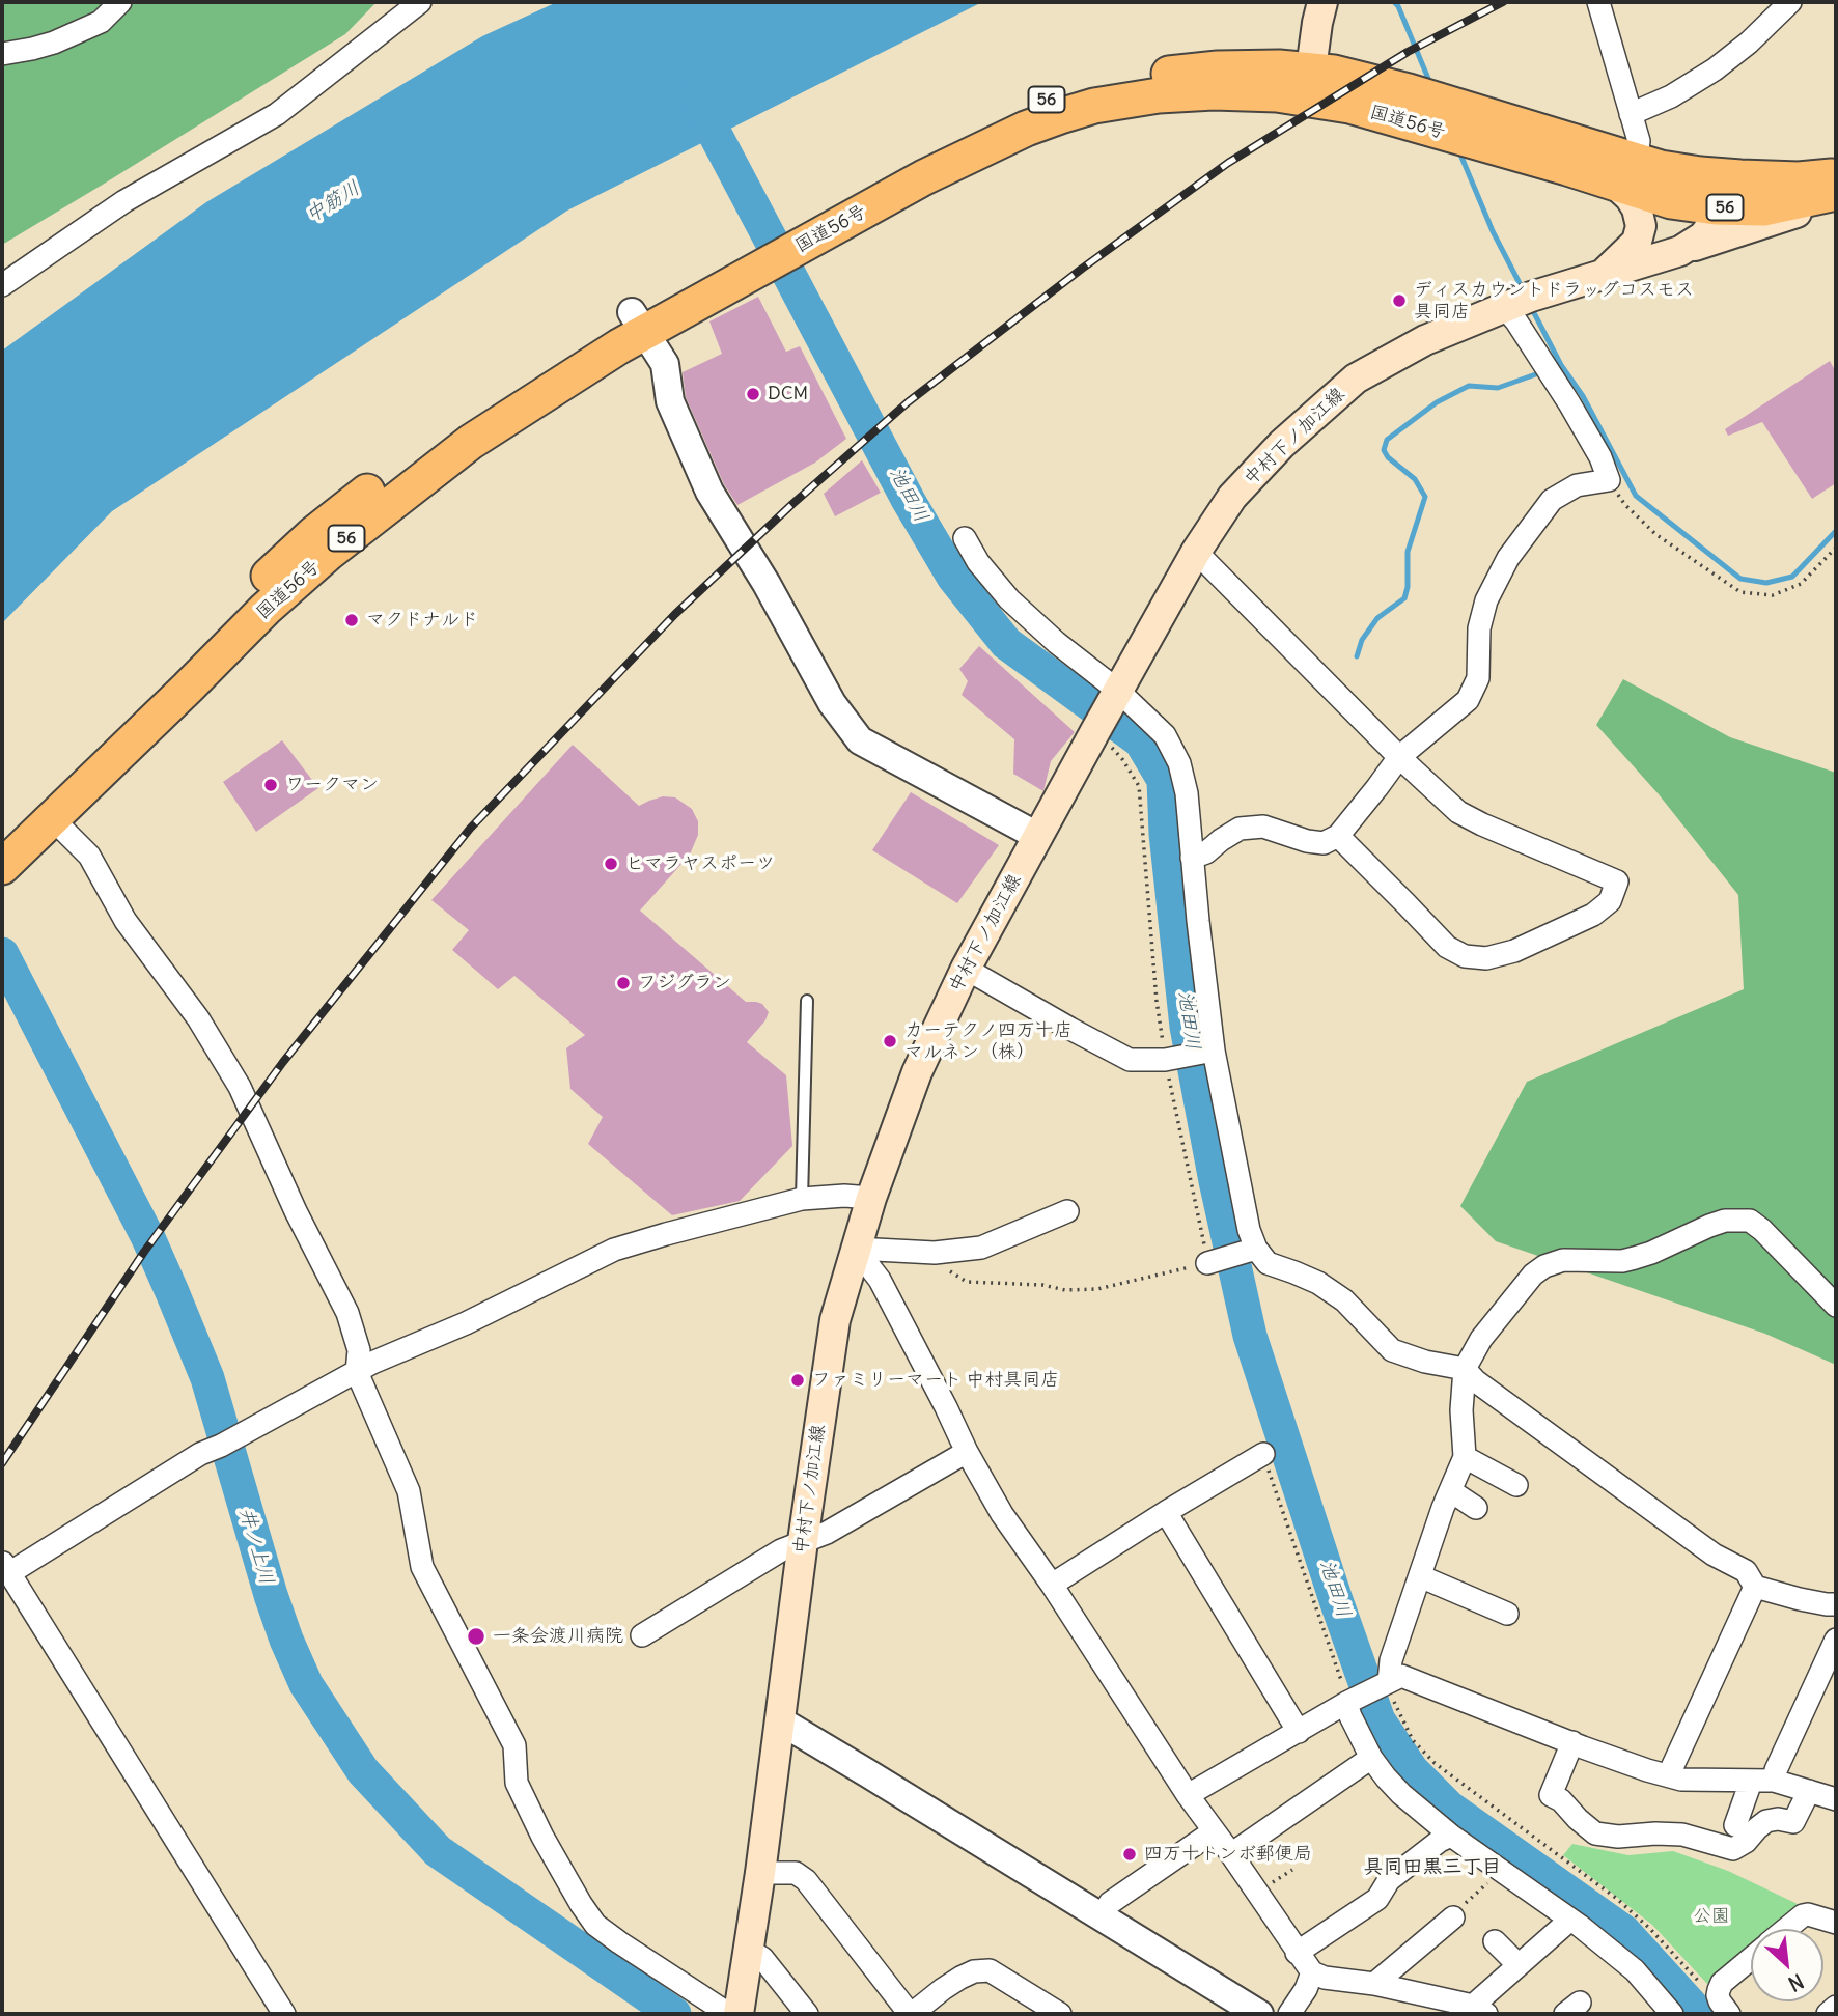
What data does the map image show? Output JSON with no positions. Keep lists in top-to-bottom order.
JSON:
{
  "streets": {
    "highway": ["56", "国道56号"],
    "main road": ["中村下ノ加江線"]
  },
  "crossings": [
    ["国道56号", "中村下ノ加江線"]
  ],
  "districts": ["具同田黒三丁目"],
  "water": ["中筋川", "池田川", "井ノ上川"],
  "parks": ["公園"],
  "places": [
    "ディスカウントドラッグコスモス 具同店",
    "DCM",
    "マクドナルド",
    "ワークマン",
    "ヒマラヤスポーツ",
    "フジグラン",
    "カーテクノ四万十店 マルネン（株）",
    "ファミリーマート 中村具同店",
    "一条会渡川病院",
    "四万十トンボ郵便局"
  ],
  "north": "bottom right"
}
